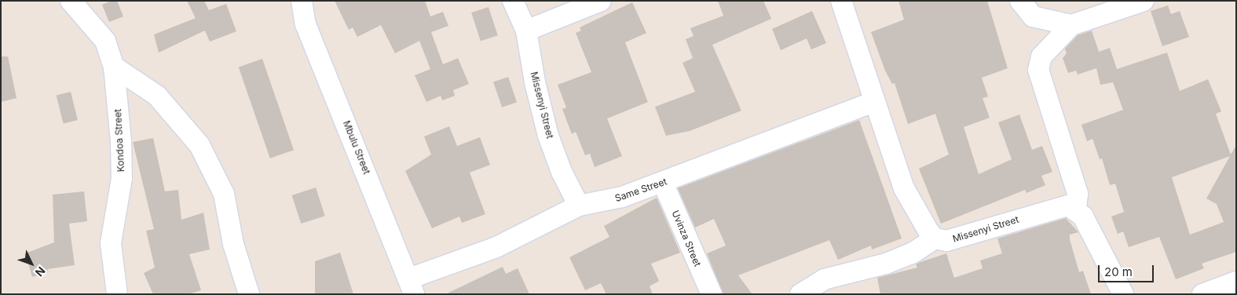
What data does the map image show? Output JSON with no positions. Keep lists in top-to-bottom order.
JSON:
{
  "streets": {
    "street": [
      "Missenyi Street",
      "Kondoa Street",
      "Mbulu Street",
      "Same Street",
      "Uvinza Street"
    ]
  },
  "crossings": [
    ["Missenyi Street", "Same Street"],
    ["Mbulu Street", "Same Street"],
    ["Same Street", "Uvinza Street"]
  ],
  "scale_bar": "20 m",
  "north": "bottom right"
}
